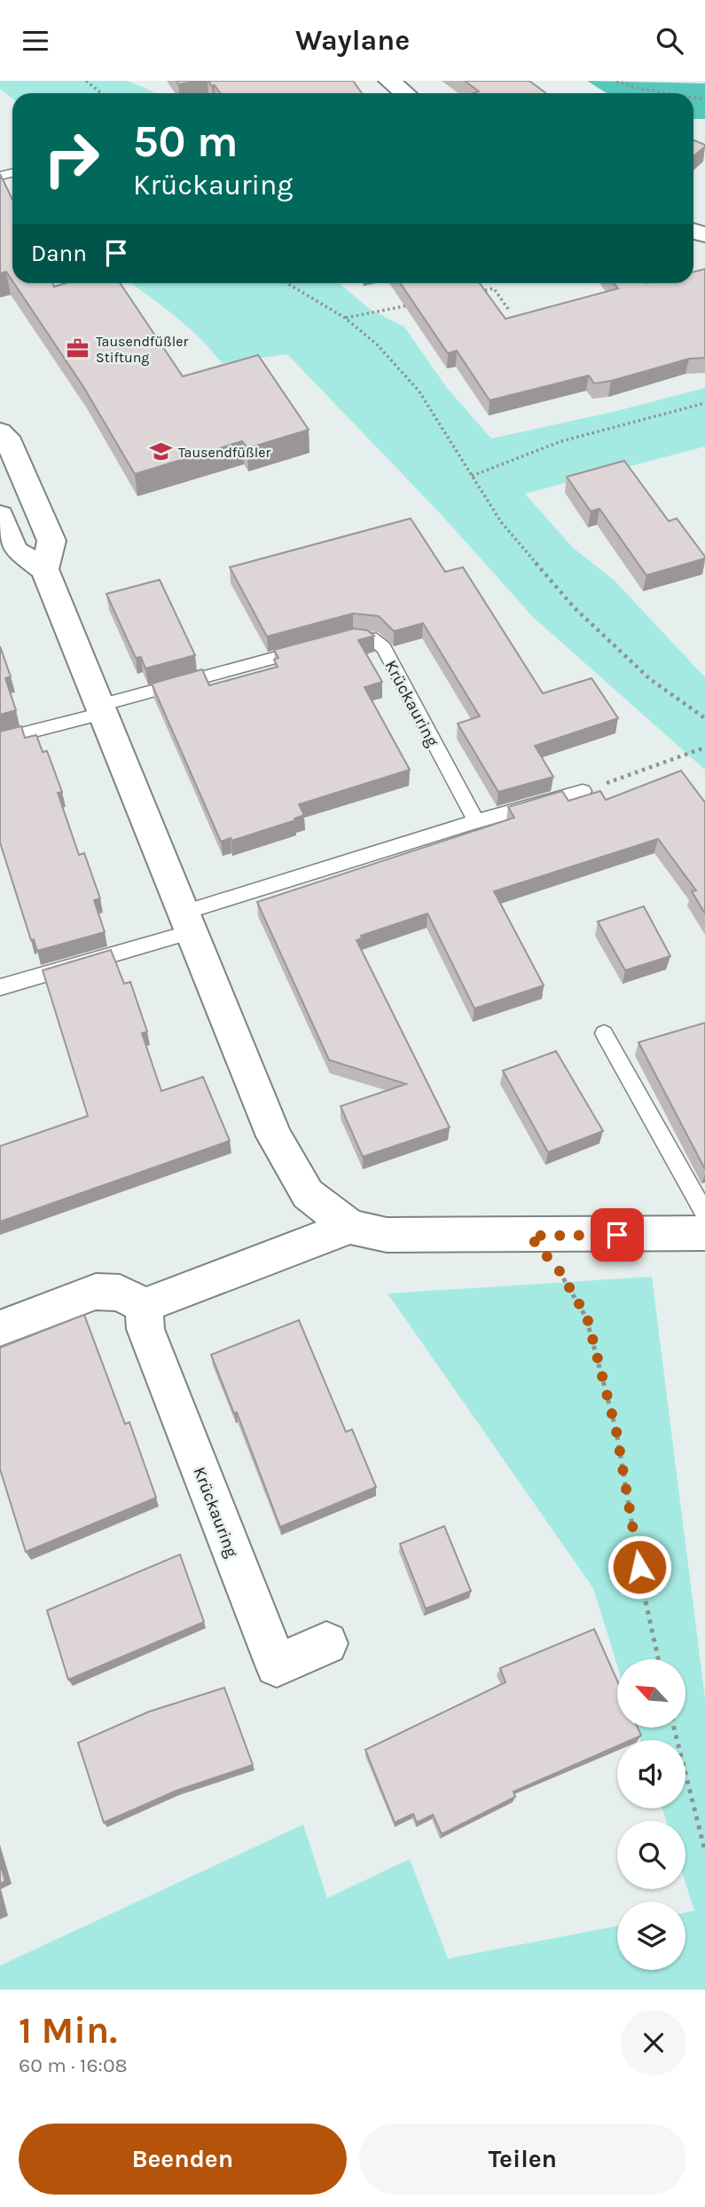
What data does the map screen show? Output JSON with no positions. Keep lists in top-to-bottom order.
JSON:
{
  "streets": {
    "street": ["Krückauring"]
  },
  "places": {
    "office": ["Tausendfüßler Stiftung"],
    "school or university": ["Tausendfüßler"]
  },
  "north": "top left",
  "page": {
    "header": "Waylane",
    "turn": ["50 m", "Krückauring"],
    "then": "Dann",
    "heading": ["1 Min.", "60 m · 16:08"],
    "buttons": ["Beenden", "Teilen"]
  }
}
